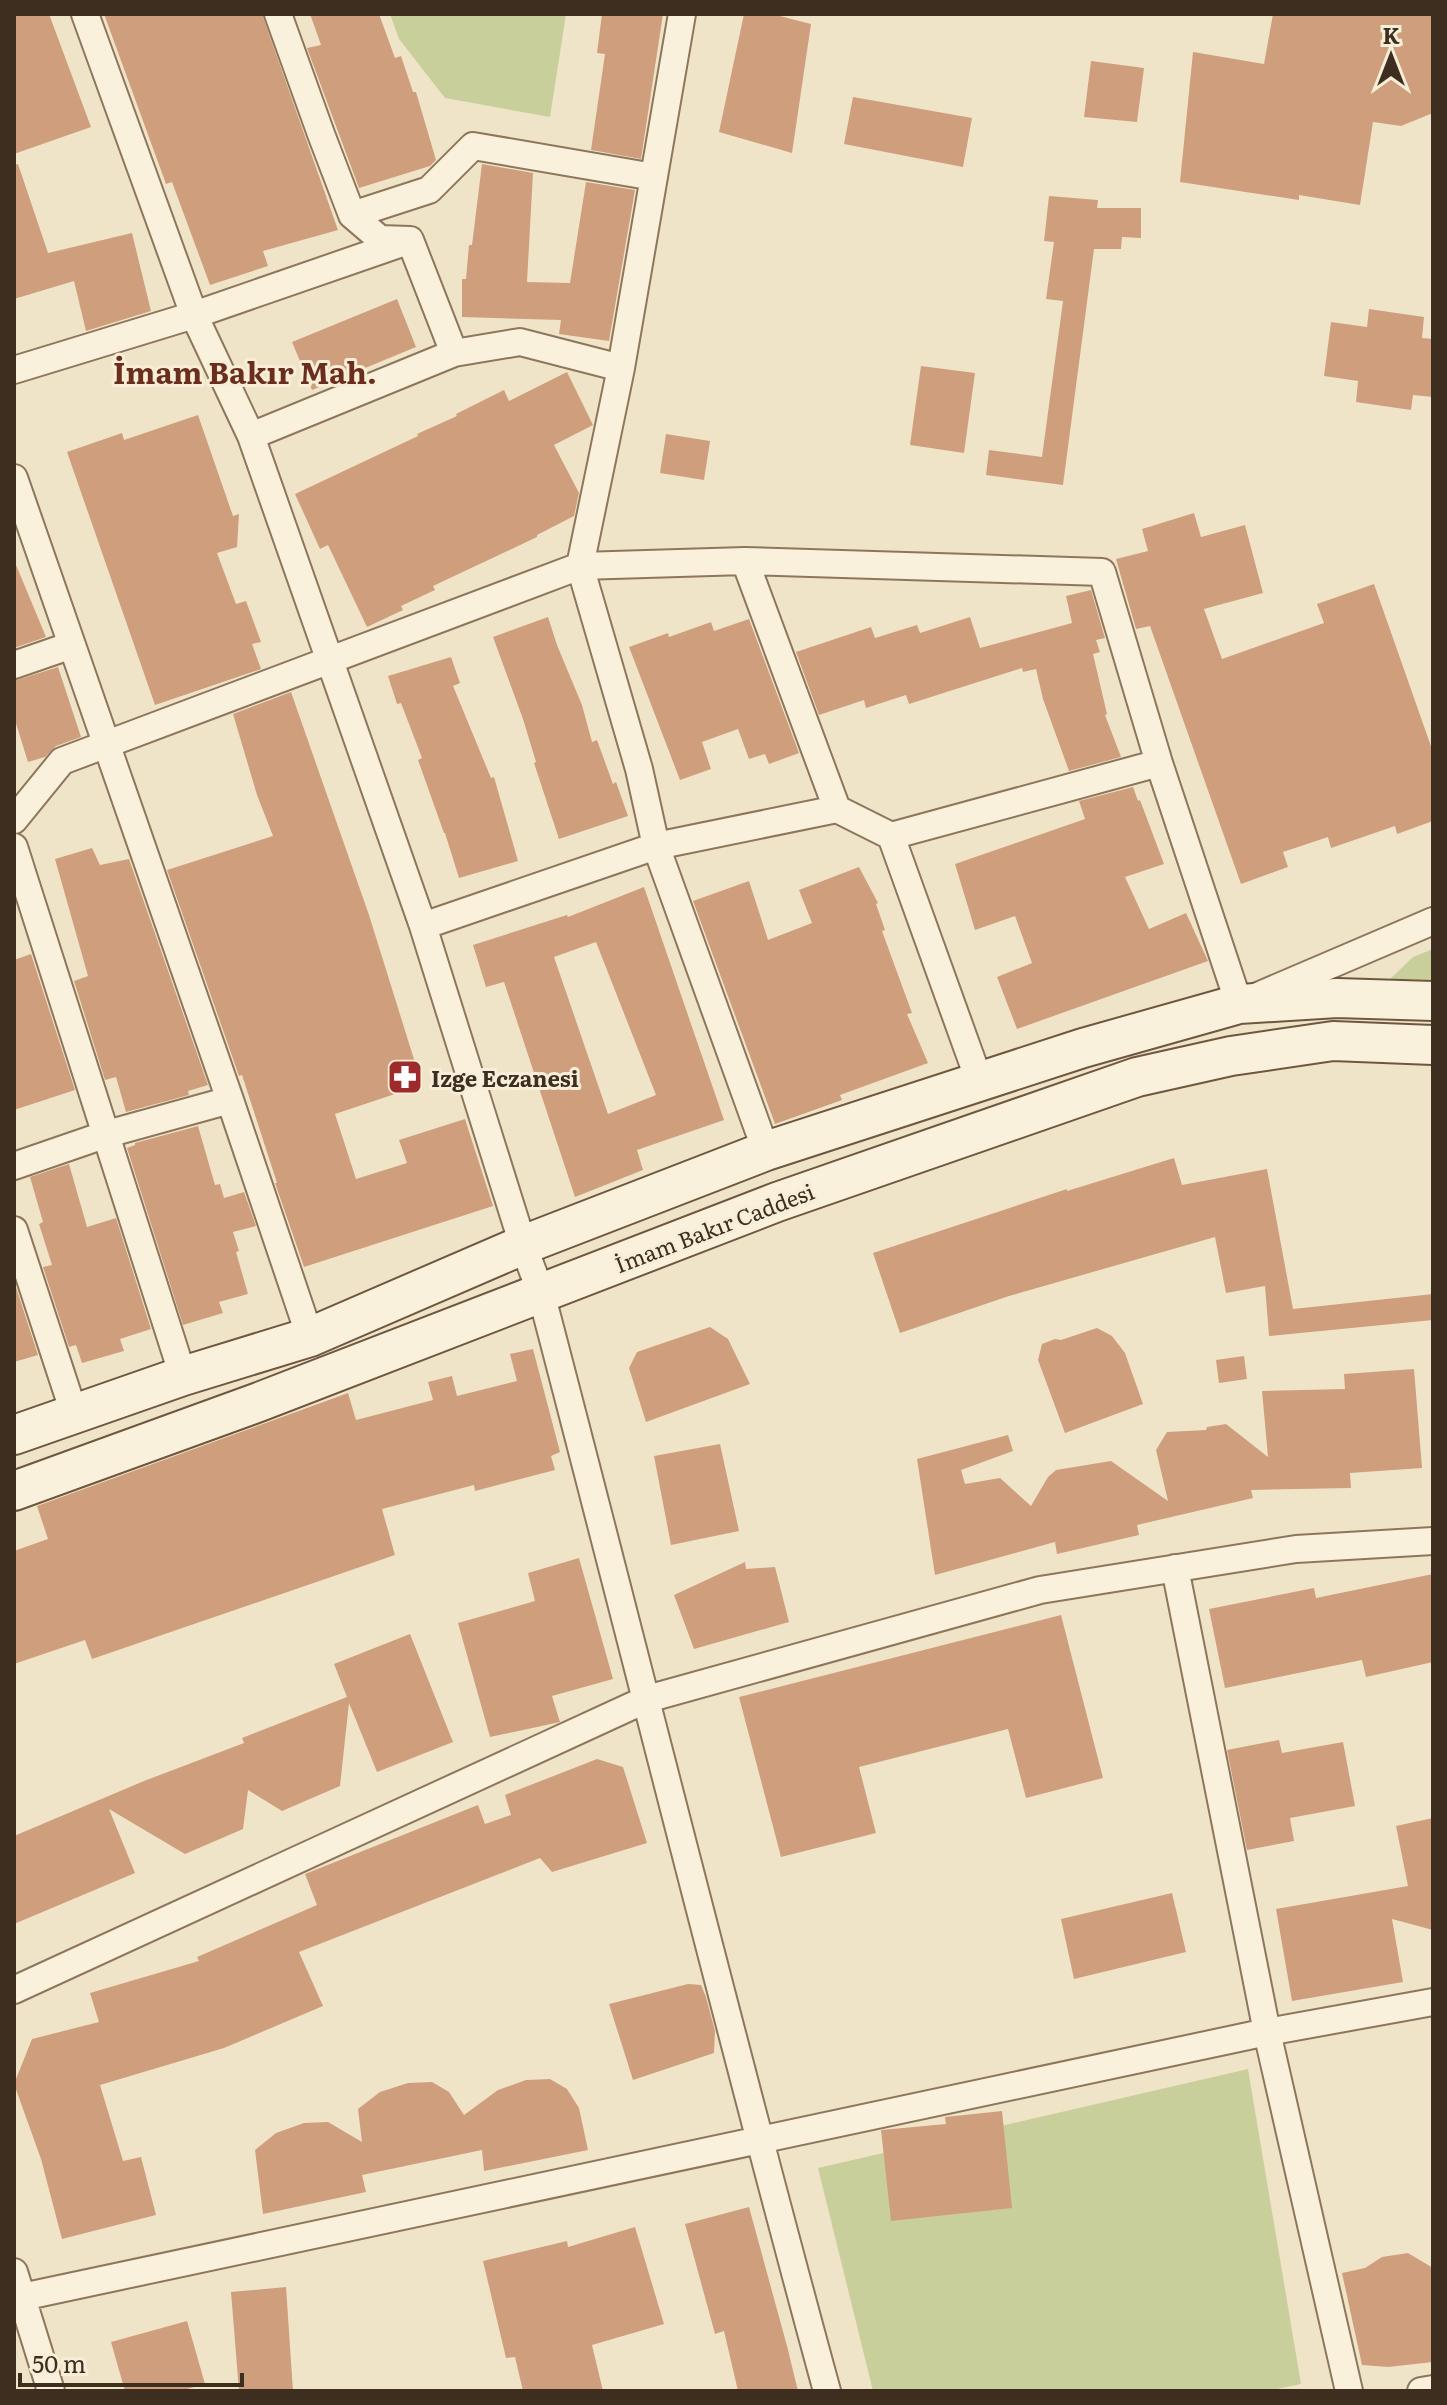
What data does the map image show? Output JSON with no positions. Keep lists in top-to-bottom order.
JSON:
{
  "streets": {
    "main road": ["İmam Bakır Caddesi"]
  },
  "districts": ["İmam Bakır Mah."],
  "places": {
    "pharmacy": ["Izge Eczanesi"]
  },
  "scale_bar": "50 m",
  "north": "top"
}
